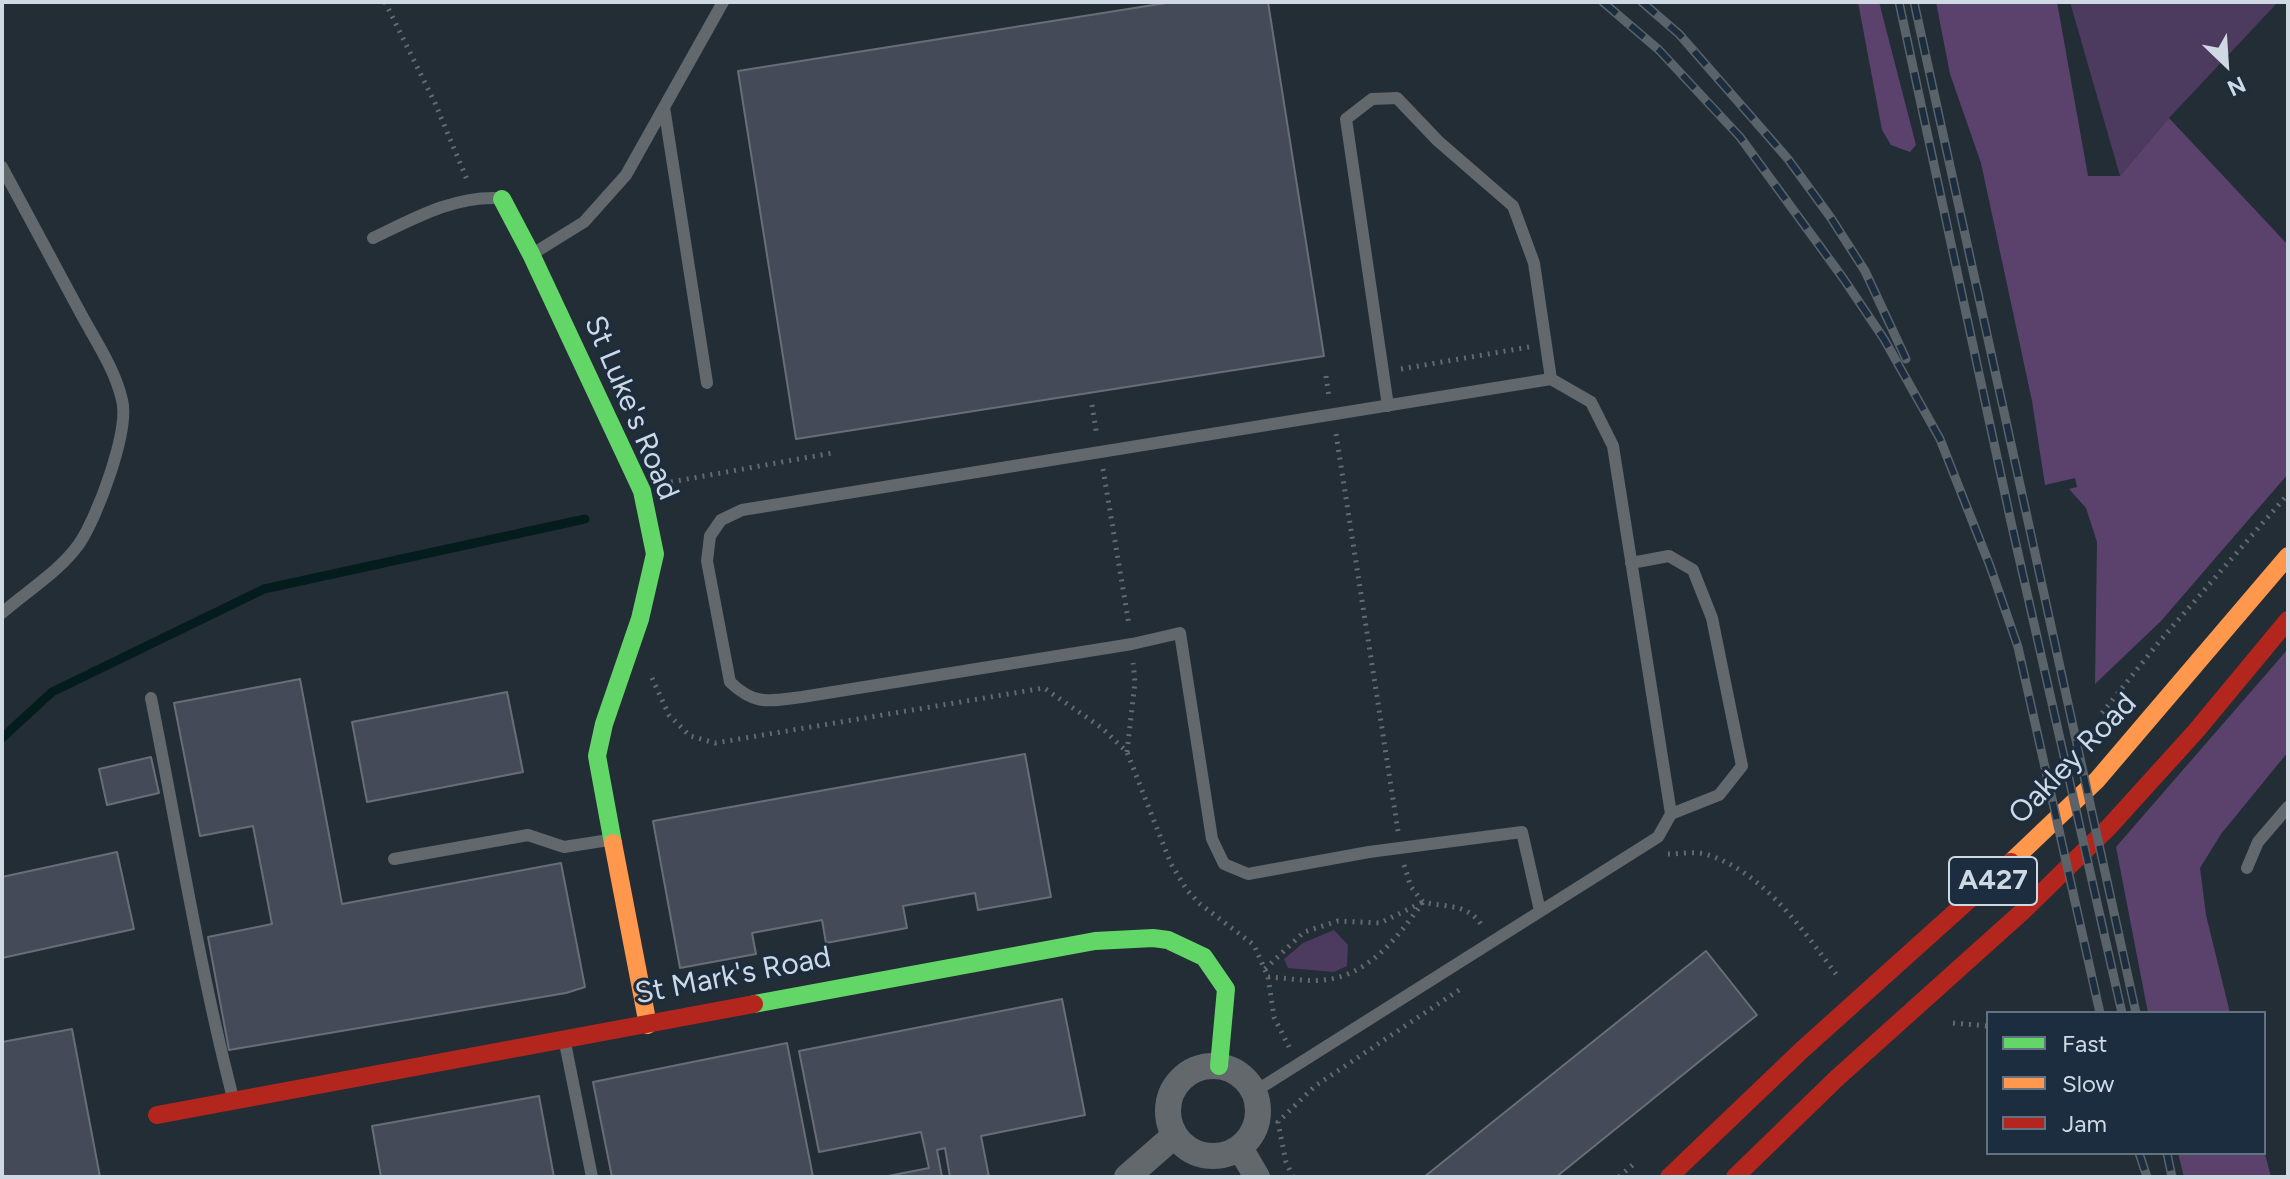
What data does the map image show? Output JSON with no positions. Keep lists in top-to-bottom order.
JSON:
{
  "streets": {
    "main road": [
      "St Luke's Road",
      "Oakley Road",
      "A427",
      "St Mark's Road"
    ]
  },
  "crossings": [
    ["St Luke's Road", "St Mark's Road"]
  ],
  "legend": ["Fast", "Slow", "Jam"],
  "north": "bottom right"
}
